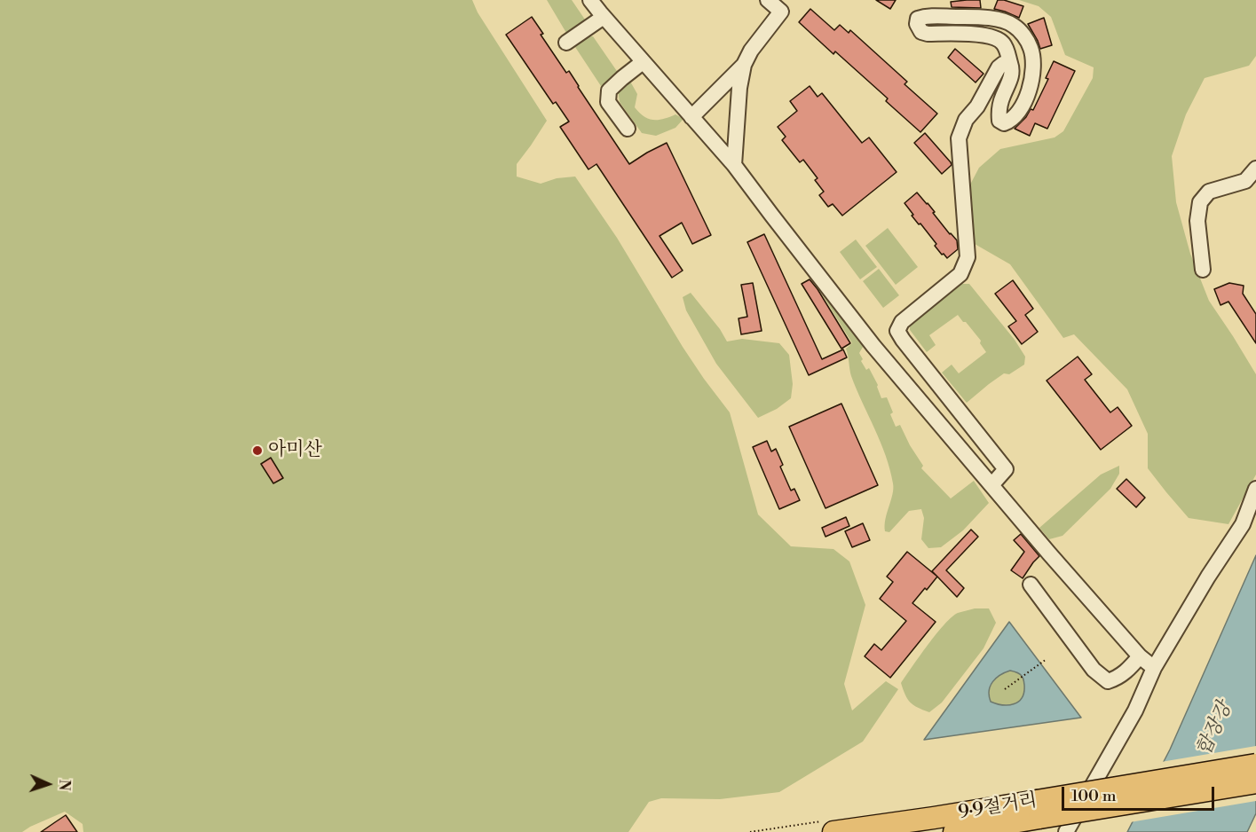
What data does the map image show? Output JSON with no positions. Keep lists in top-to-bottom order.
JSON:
{
  "streets": {
    "highway": ["9·9절거리"]
  },
  "water": ["합장강"],
  "places": ["아미산"],
  "scale_bar": "100 m",
  "north": "right"
}
